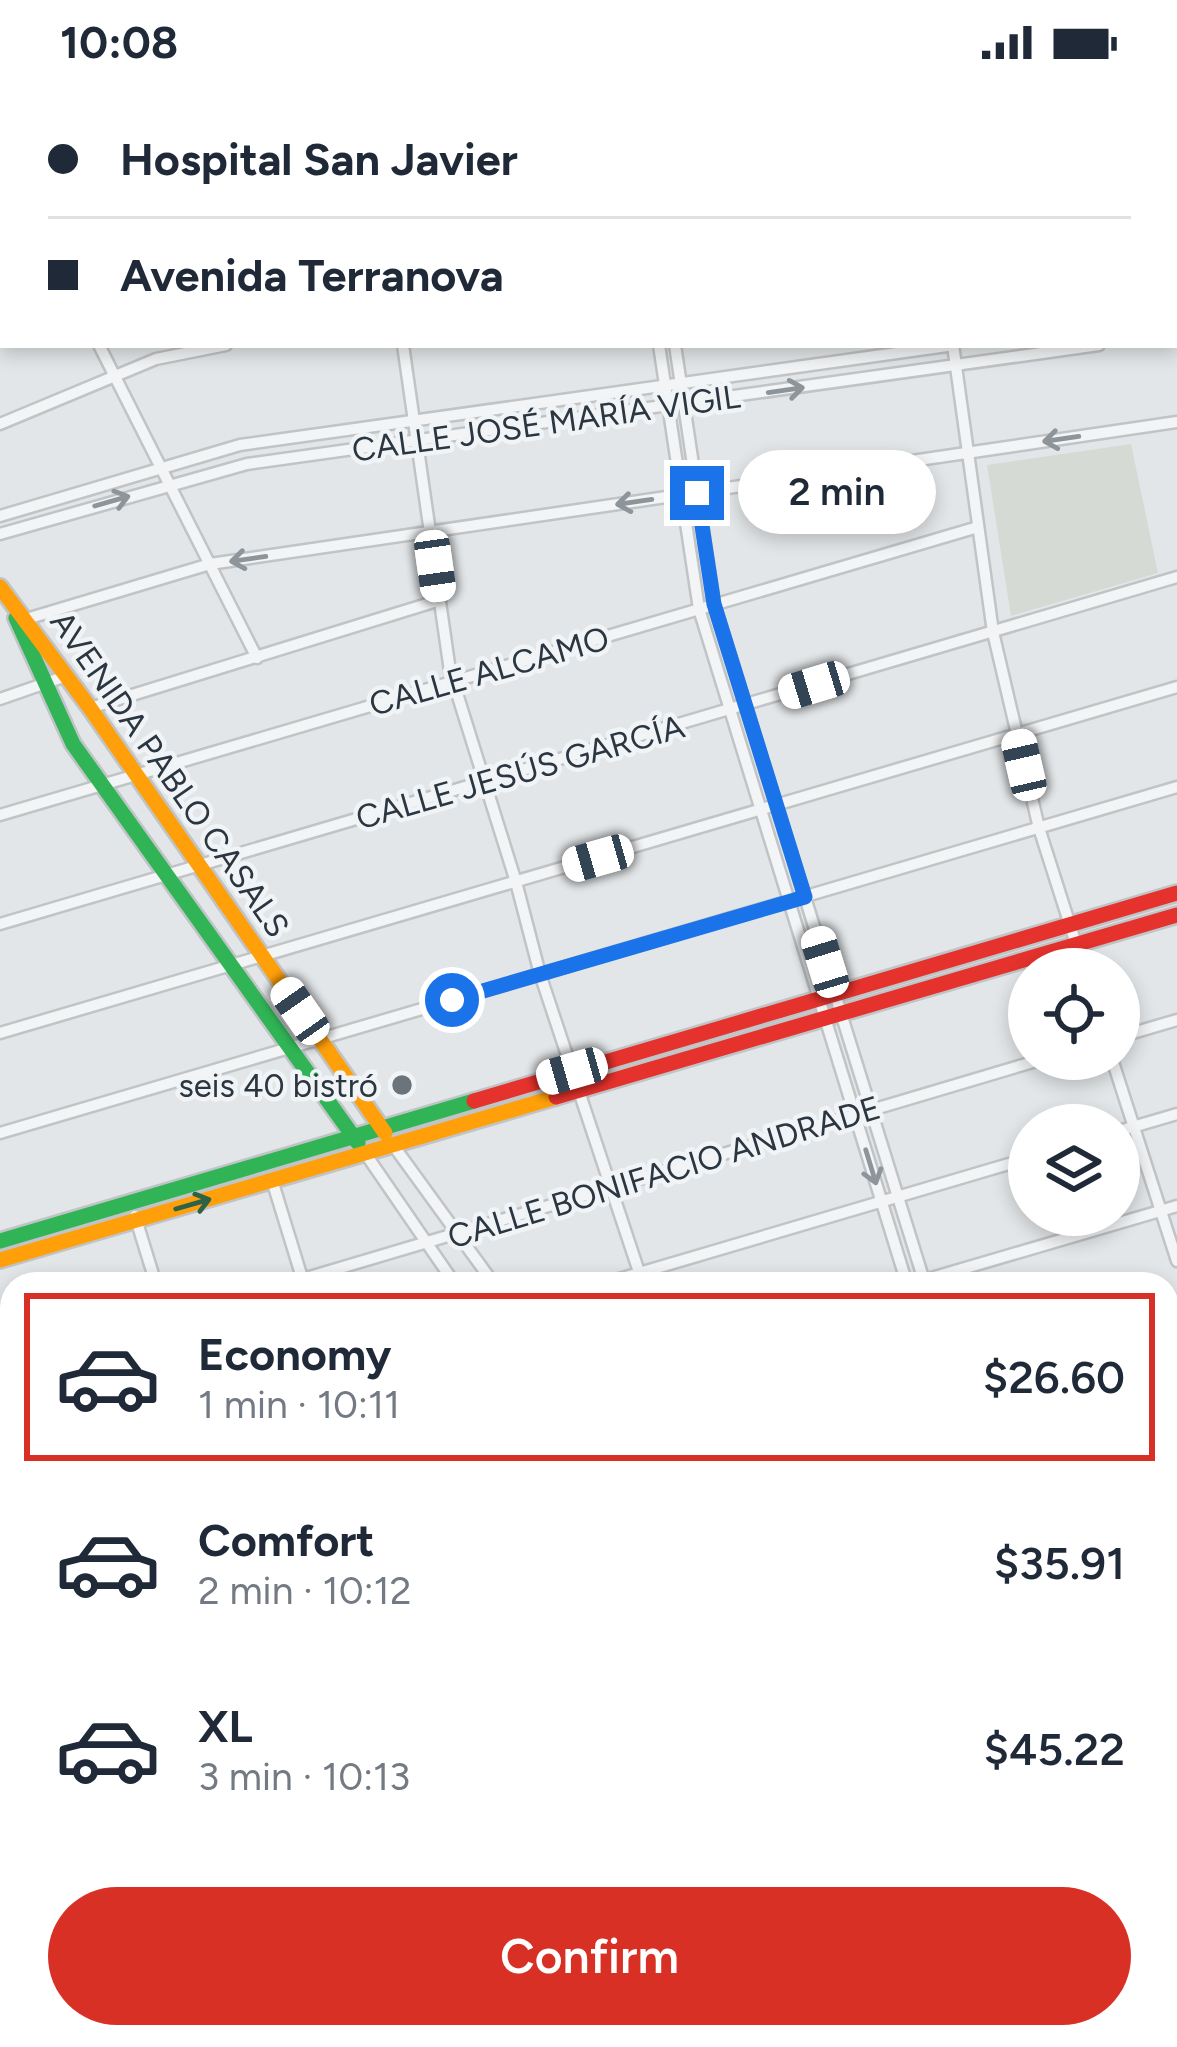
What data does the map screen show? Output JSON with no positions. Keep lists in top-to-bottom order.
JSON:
{
  "streets": {
    "street": [
      "CALLE JOSÉ MARÍA VIGIL",
      "CALLE ALCAMO",
      "CALLE JESÚS GARCÍA",
      "AVENIDA PABLO CASALS",
      "CALLE BONIFACIO ANDRADE"
    ]
  },
  "crossings": [
    ["CALLE ALCAMO", "AVENIDA PABLO CASALS"],
    ["CALLE JESÚS GARCÍA", "AVENIDA PABLO CASALS"],
    ["AVENIDA PABLO CASALS", "CALLE BONIFACIO ANDRADE"]
  ],
  "places": ["seis 40 bistró"],
  "page": {
    "status": "10:08",
    "banner": ["Hospital San Javier", "Avenida Terranova"],
    "bubble": "2 min",
    "list": [
      {
        "name": "Economy",
        "note": "1 min · 10:11",
        "value": "$26.60"
      },
      {
        "name": "Comfort",
        "note": "2 min · 10:12",
        "value": "$35.91"
      },
      {
        "name": "XL",
        "note": "3 min · 10:13",
        "value": "$45.22"
      }
    ],
    "buttons": "Confirm"
  }
}
